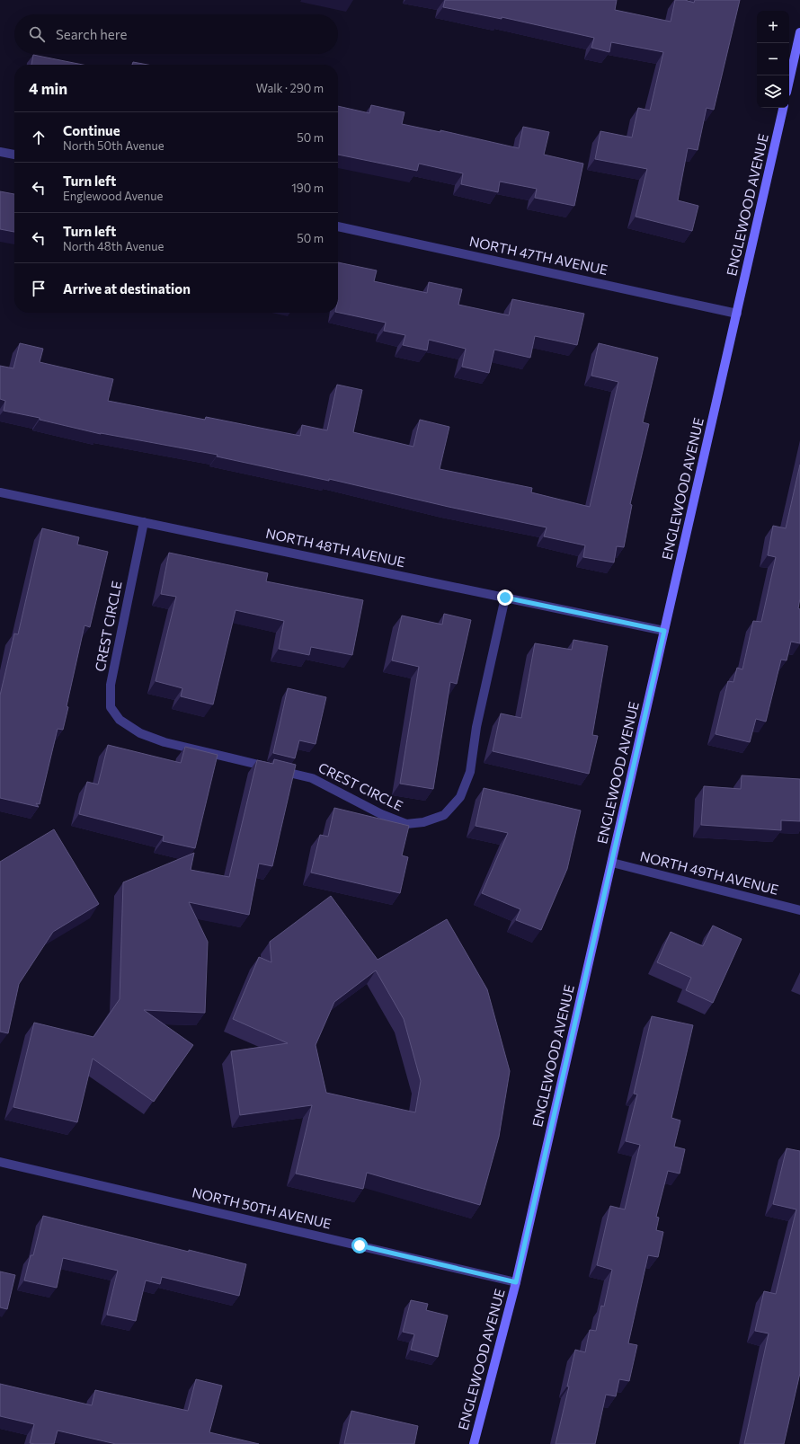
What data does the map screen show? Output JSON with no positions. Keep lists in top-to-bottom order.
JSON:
{
  "streets": {
    "street": [
      "ENGLEWOOD AVENUE",
      "NORTH 47TH AVENUE",
      "NORTH 48TH AVENUE",
      "CREST CIRCLE",
      "NORTH 49TH AVENUE",
      "NORTH 50TH AVENUE"
    ]
  },
  "crossings": [
    ["ENGLEWOOD AVENUE", "NORTH 47TH AVENUE"],
    ["ENGLEWOOD AVENUE", "NORTH 48TH AVENUE"],
    ["ENGLEWOOD AVENUE", "NORTH 49TH AVENUE"],
    ["ENGLEWOOD AVENUE", "NORTH 50TH AVENUE"],
    ["NORTH 48TH AVENUE", "CREST CIRCLE"]
  ],
  "page": {
    "map_buttons": ["+", "−"],
    "search": "Search here",
    "heading": ["4 min", "Walk · 290 m"],
    "list": [
      ["Continue", "North 50th Avenue", "50 m"],
      ["Turn left", "Englewood Avenue", "190 m"],
      ["Turn left", "North 48th Avenue", "50 m"],
      "Arrive at destination"
    ]
  }
}
